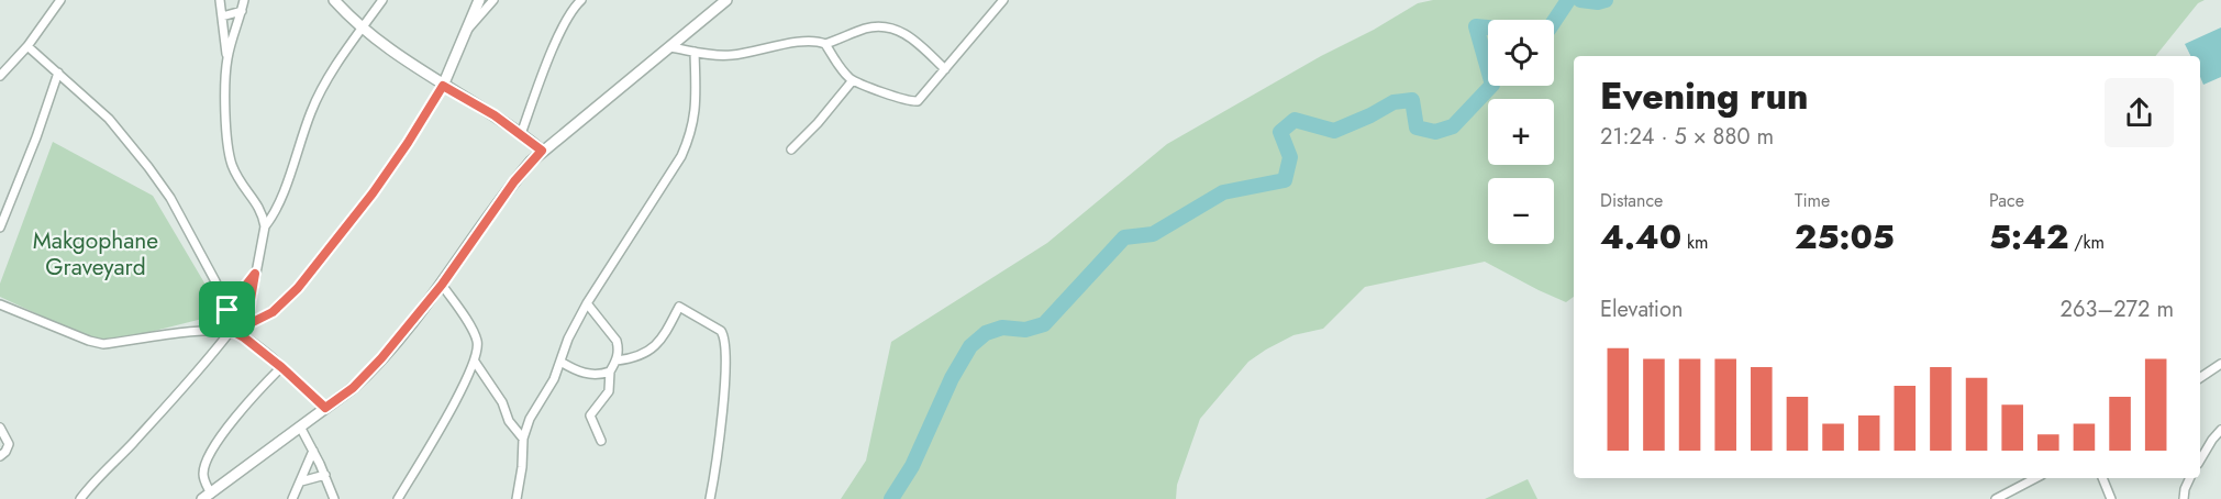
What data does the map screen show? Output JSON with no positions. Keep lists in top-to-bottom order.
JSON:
{
  "parks": ["Makgophane Graveyard"],
  "page": {
    "map_buttons": ["+", "−"],
    "heading": ["Evening run", "21:24 · 5 × 880 m"],
    "stats": [
      ["Distance", "4.40 km"],
      ["Time", "25:05"],
      ["Pace", "5:42 /km"]
    ],
    "chart": ["Elevation", "263–272 m"]
  }
}
